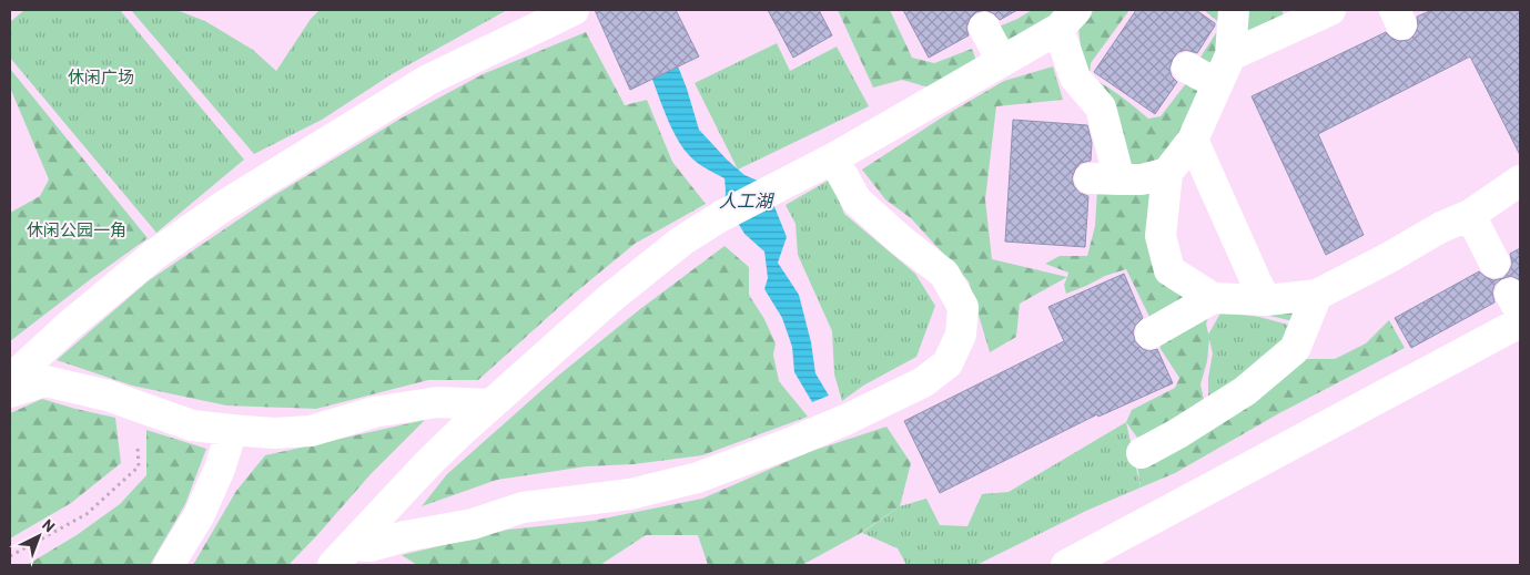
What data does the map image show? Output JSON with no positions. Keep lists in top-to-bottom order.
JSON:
{
  "water": ["人工湖"],
  "parks": ["休闲广场", "休闲公园一角"],
  "north": "top right"
}
